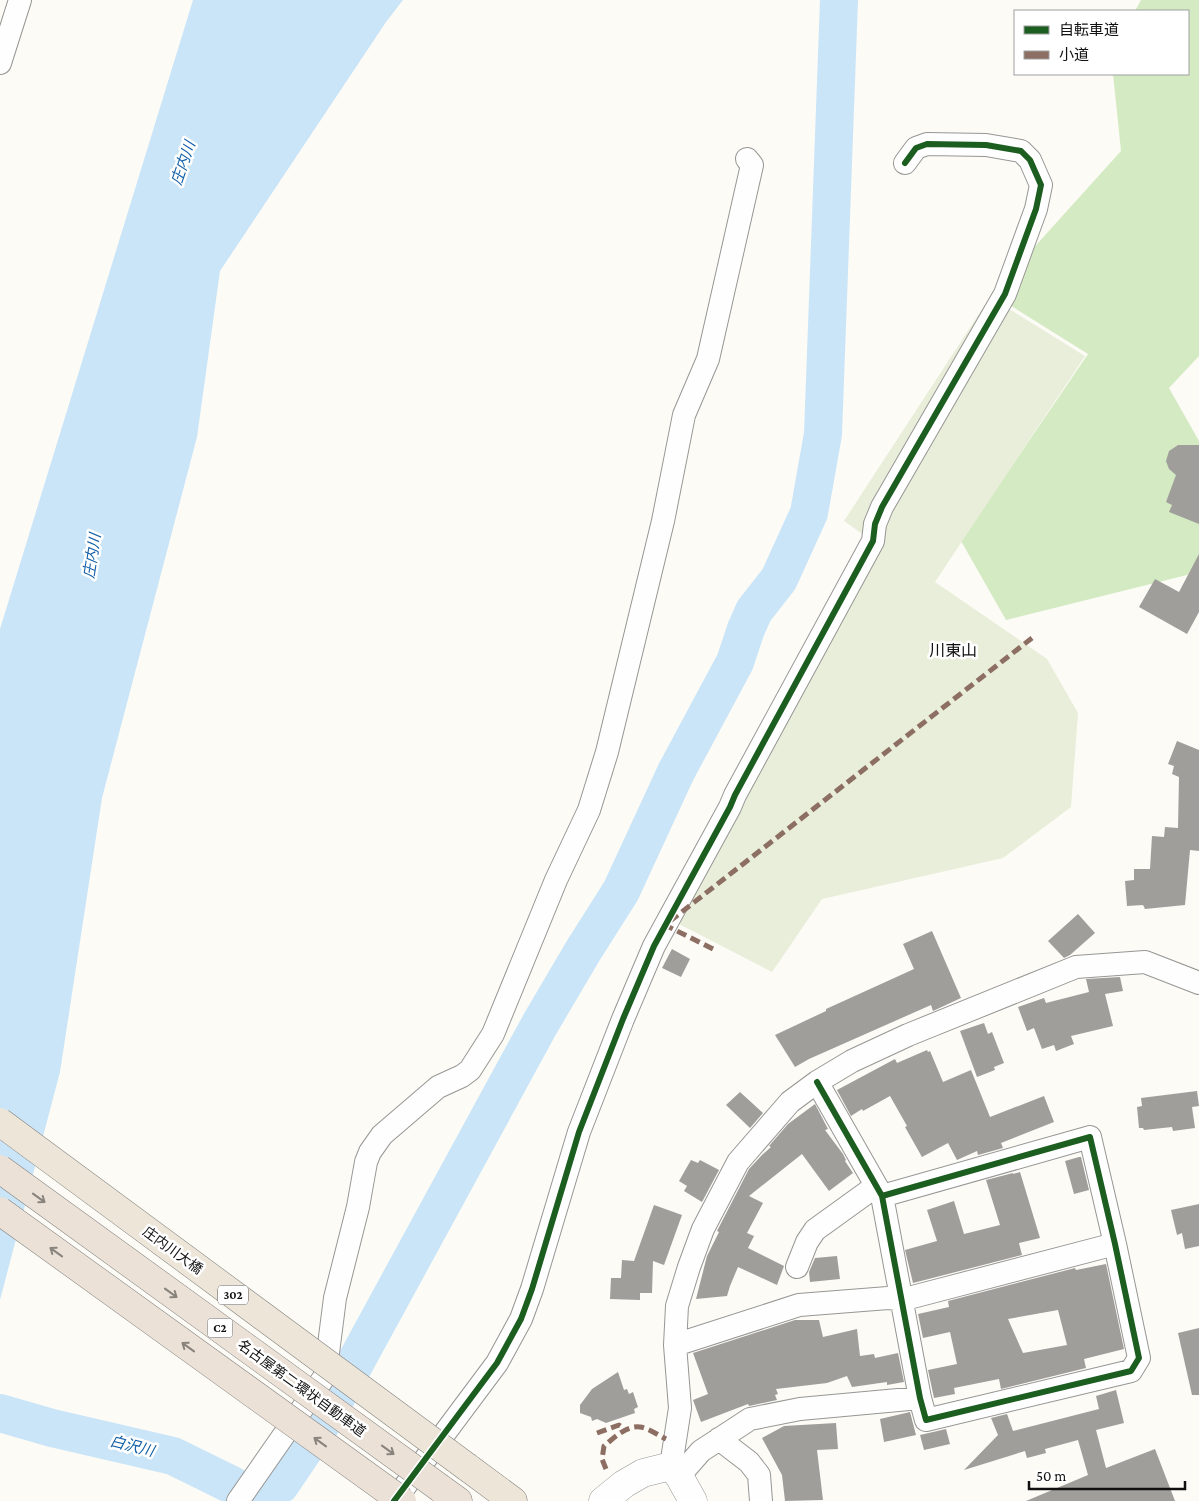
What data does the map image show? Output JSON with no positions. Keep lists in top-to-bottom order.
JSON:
{
  "streets": {
    "highway": [
      "庄内川大橋",
      "302",
      "C2",
      "名古屋第二環状自動車道"
    ]
  },
  "districts": ["川東山"],
  "water": ["庄内川", "白沢川"],
  "legend": ["自転車道", "小道"],
  "scale_bar": "50 m"
}
